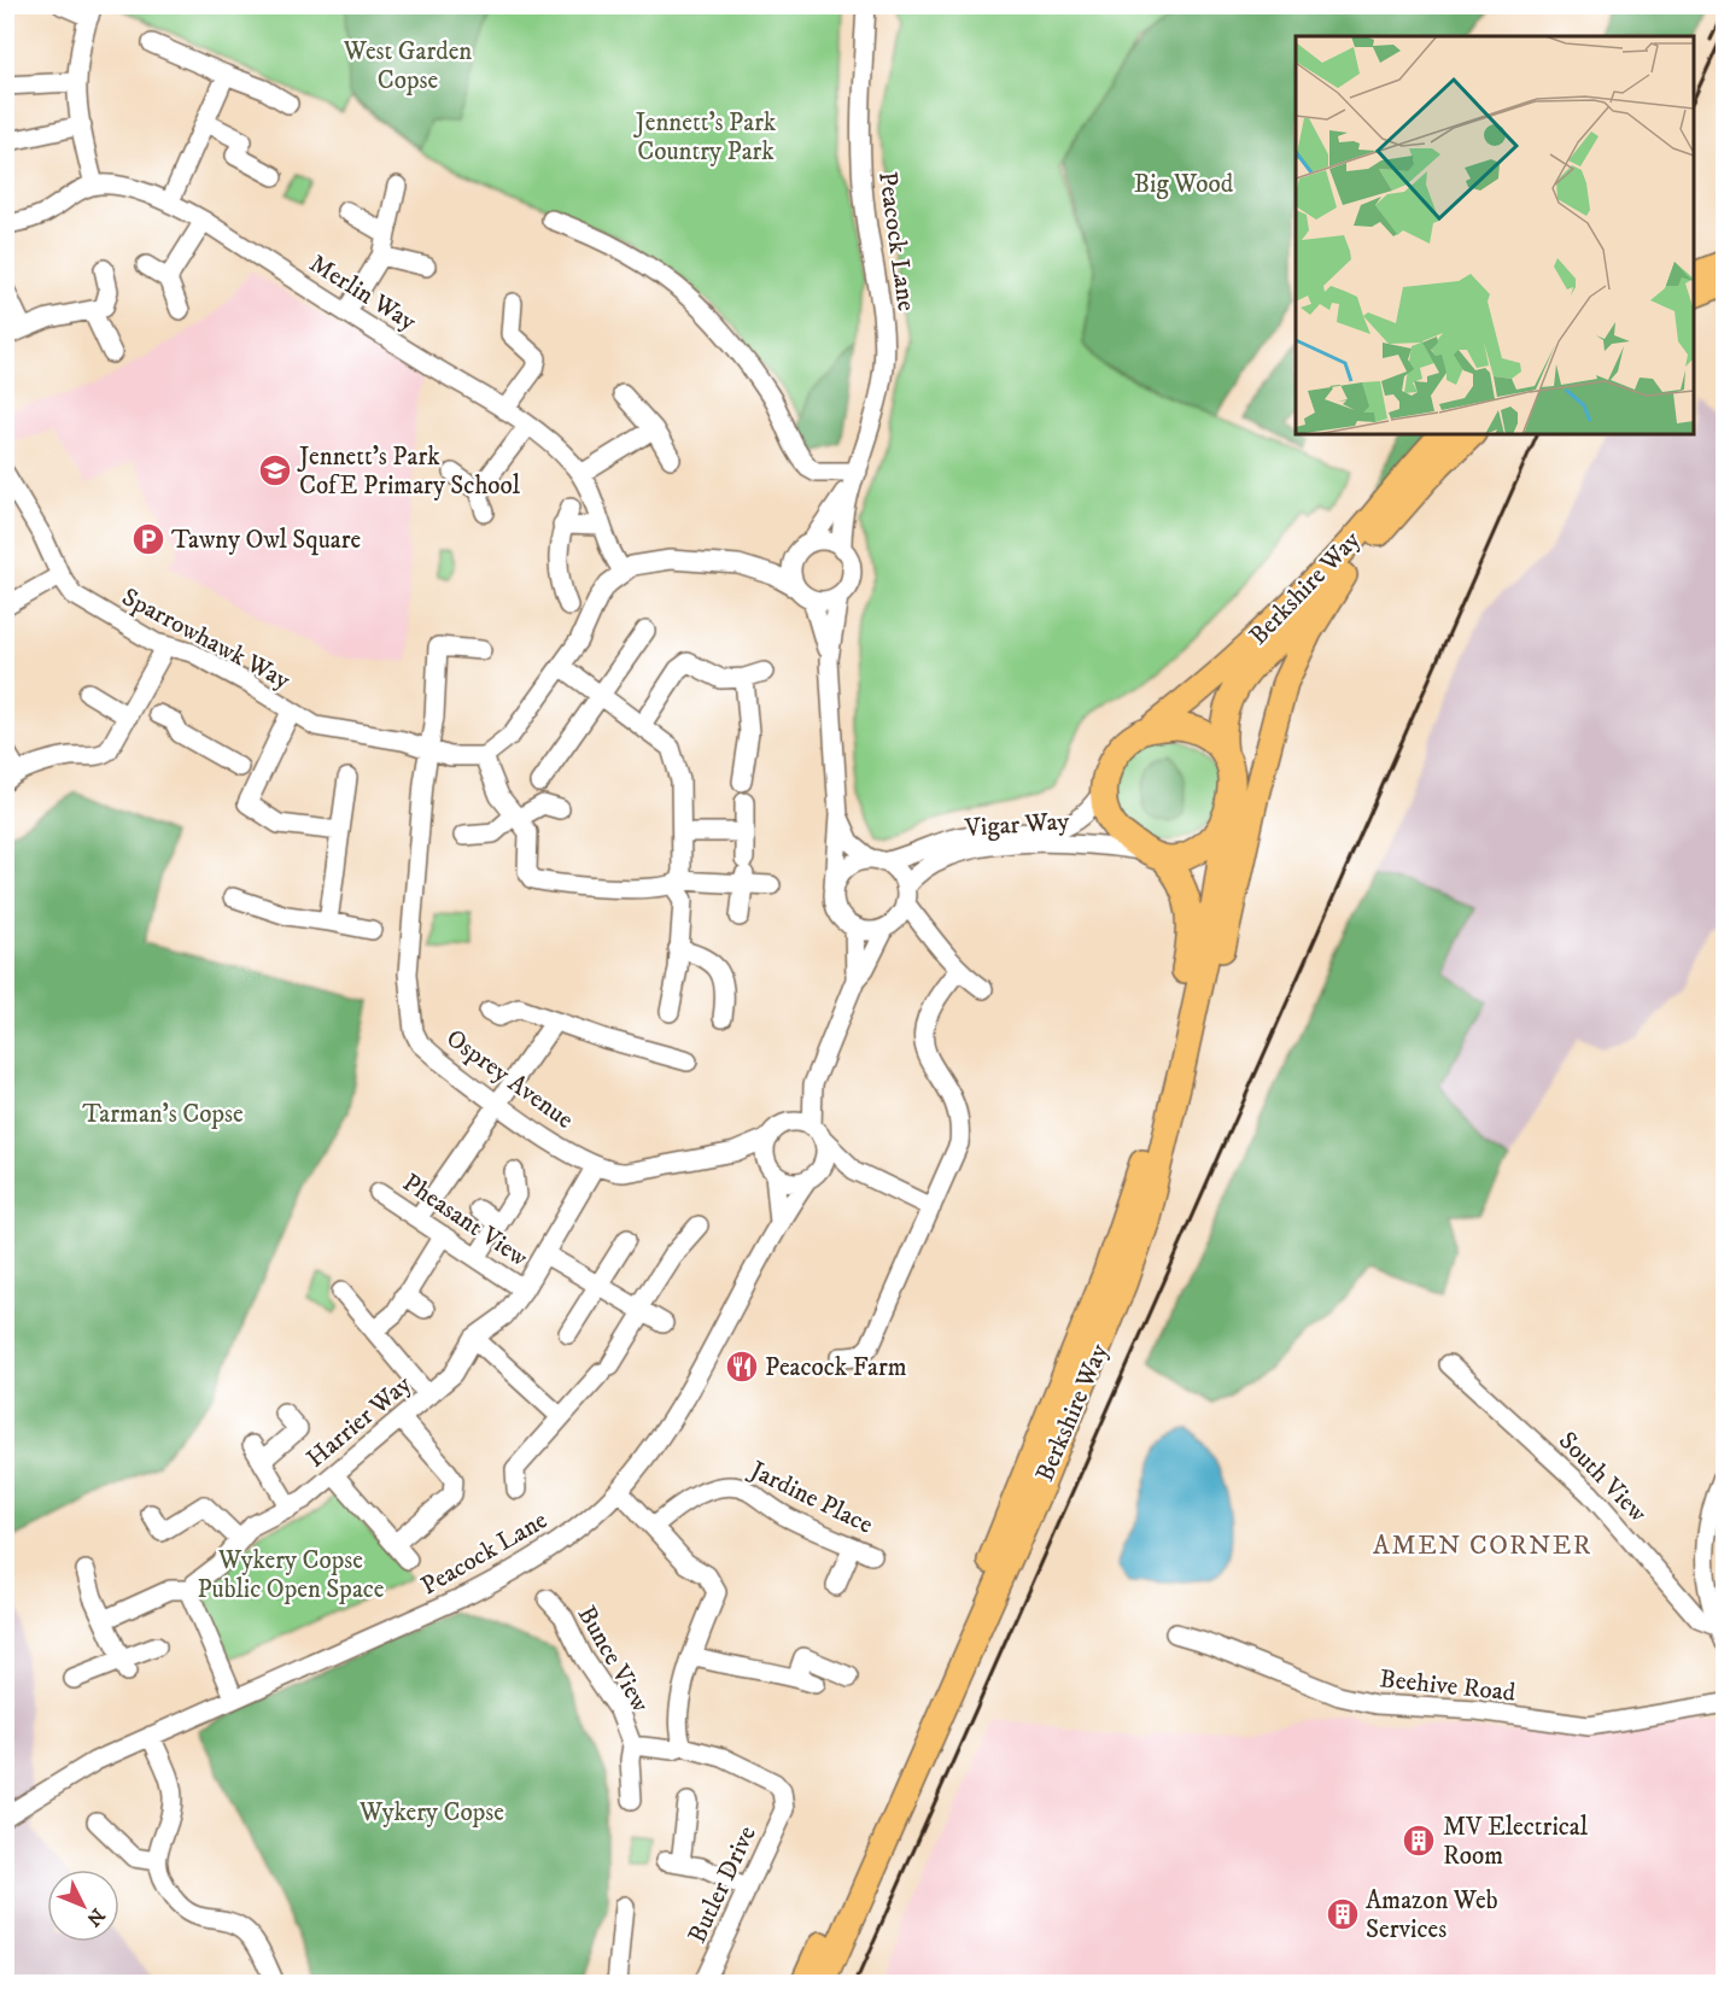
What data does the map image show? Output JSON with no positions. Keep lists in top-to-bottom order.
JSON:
{
  "streets": {
    "highway": ["Berkshire Way"],
    "street": [
      "Peacock Lane",
      "Merlin Way",
      "Sparrowhawk Way",
      "Vigar Way",
      "Osprey Avenue",
      "Pheasant View",
      "Harrier Way",
      "South View",
      "Jardine Place",
      "Bunce View",
      "Beehive Road",
      "Butler Drive"
    ]
  },
  "crossings": [
    ["Peacock Lane", "Osprey Avenue"],
    ["Berkshire Way", "Vigar Way"],
    ["Sparrowhawk Way", "Osprey Avenue"],
    ["Osprey Avenue", "Harrier Way"],
    ["Pheasant View", "Harrier Way"],
    ["Bunce View", "Butler Drive"]
  ],
  "districts": ["AMEN CORNER"],
  "parks": [
    "West Garden Copse",
    "Jennett's Park Country Park",
    "Big Wood",
    "Tarman's Copse",
    "Wykery Copse Public Open Space",
    "Wykery Copse"
  ],
  "places": {
    "school or university": ["Jennett's Park CofE Primary School"],
    "parking": ["Tawny Owl Square"],
    "restaurant": ["Peacock Farm"],
    "building": ["MV Electrical Room", "Amazon Web Services"]
  },
  "north": "bottom right"
}
